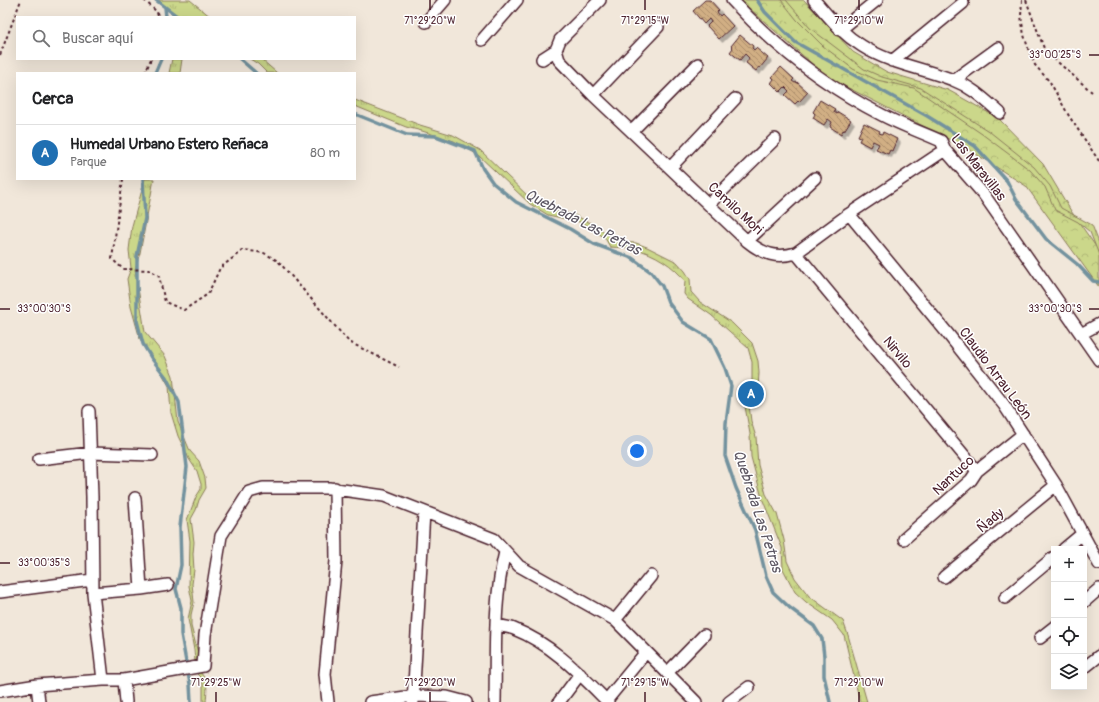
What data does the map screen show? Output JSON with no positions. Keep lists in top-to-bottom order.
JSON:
{
  "streets": {
    "street": [
      "Las Maravillas",
      "Camilo Mori",
      "Nirvilo",
      "Claudio Arrau León",
      "Nantuco",
      "Ñady"
    ]
  },
  "crossings": [
    ["Las Maravillas", "Camilo Mori"],
    ["Camilo Mori", "Nirvilo"],
    ["Camilo Mori", "Claudio Arrau León"],
    ["Nirvilo", "Nantuco"],
    ["Claudio Arrau León", "Nantuco"],
    ["Claudio Arrau León", "Ñady"]
  ],
  "water": ["Quebrada Las Petras"],
  "page": {
    "search": "Buscar aquí",
    "heading": "Cerca",
    "list": [
      {
        "mark": "A",
        "name": "Humedal Urbano Estero Reñaca",
        "note": "Parque",
        "value": "80 m"
      }
    ],
    "pins": "A",
    "map_buttons": ["+", "−"]
  },
  "coordinates": [
    "71°29'20\"W",
    "71°29'15\"W",
    "71°29'10\"W",
    "33°00'25\"S",
    "33°00'30\"S",
    "33°00'35\"S",
    "71°29'25\"W"
  ]
}
